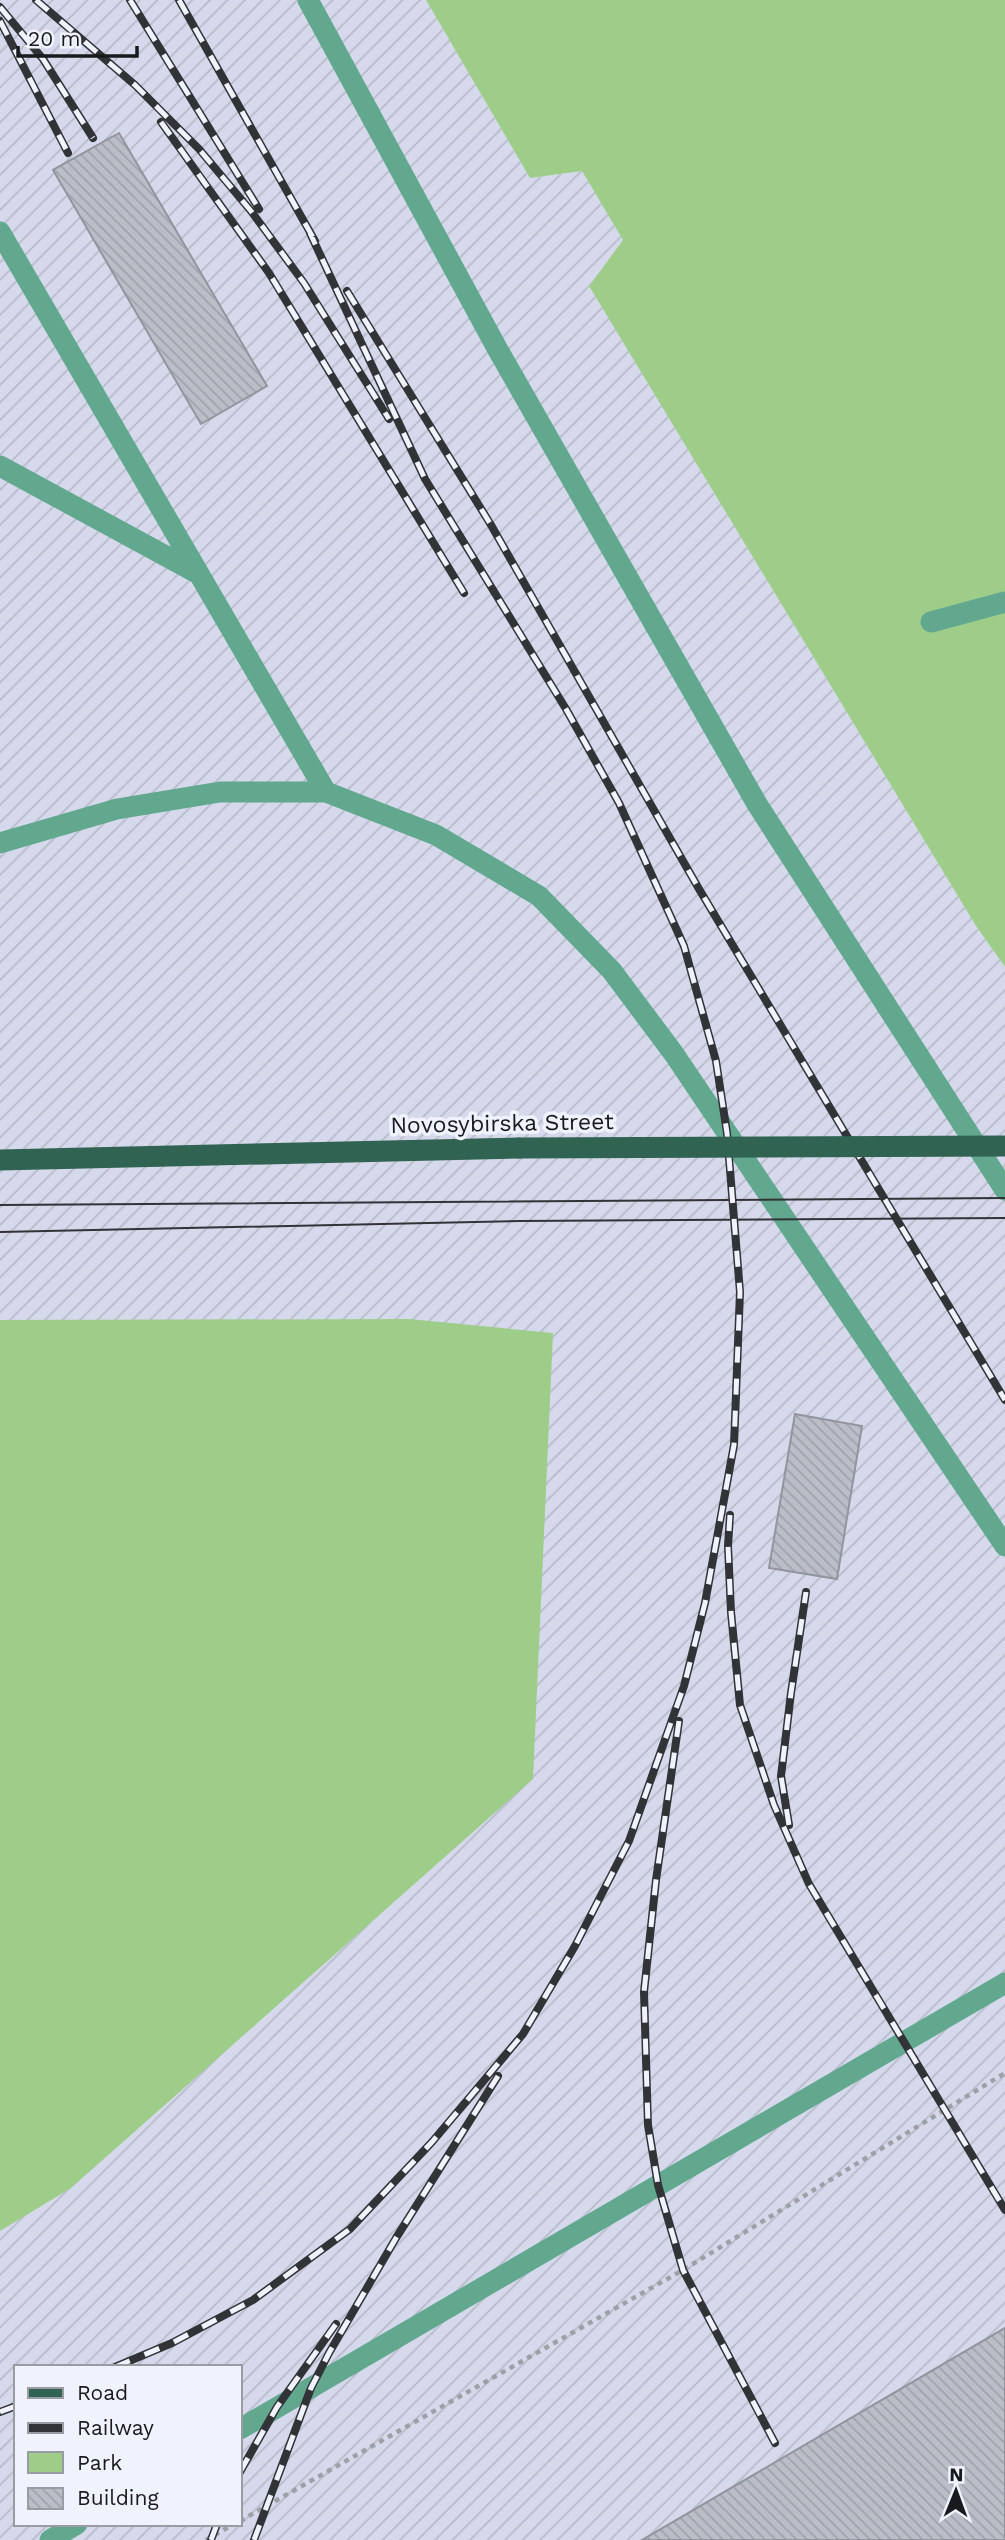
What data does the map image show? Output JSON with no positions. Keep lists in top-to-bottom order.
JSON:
{
  "streets": {
    "main road": ["Novosybirska Street"]
  },
  "legend": [
    "Road",
    "Railway",
    "Park",
    "Building"
  ],
  "scale_bar": "20 m",
  "north": "top"
}
